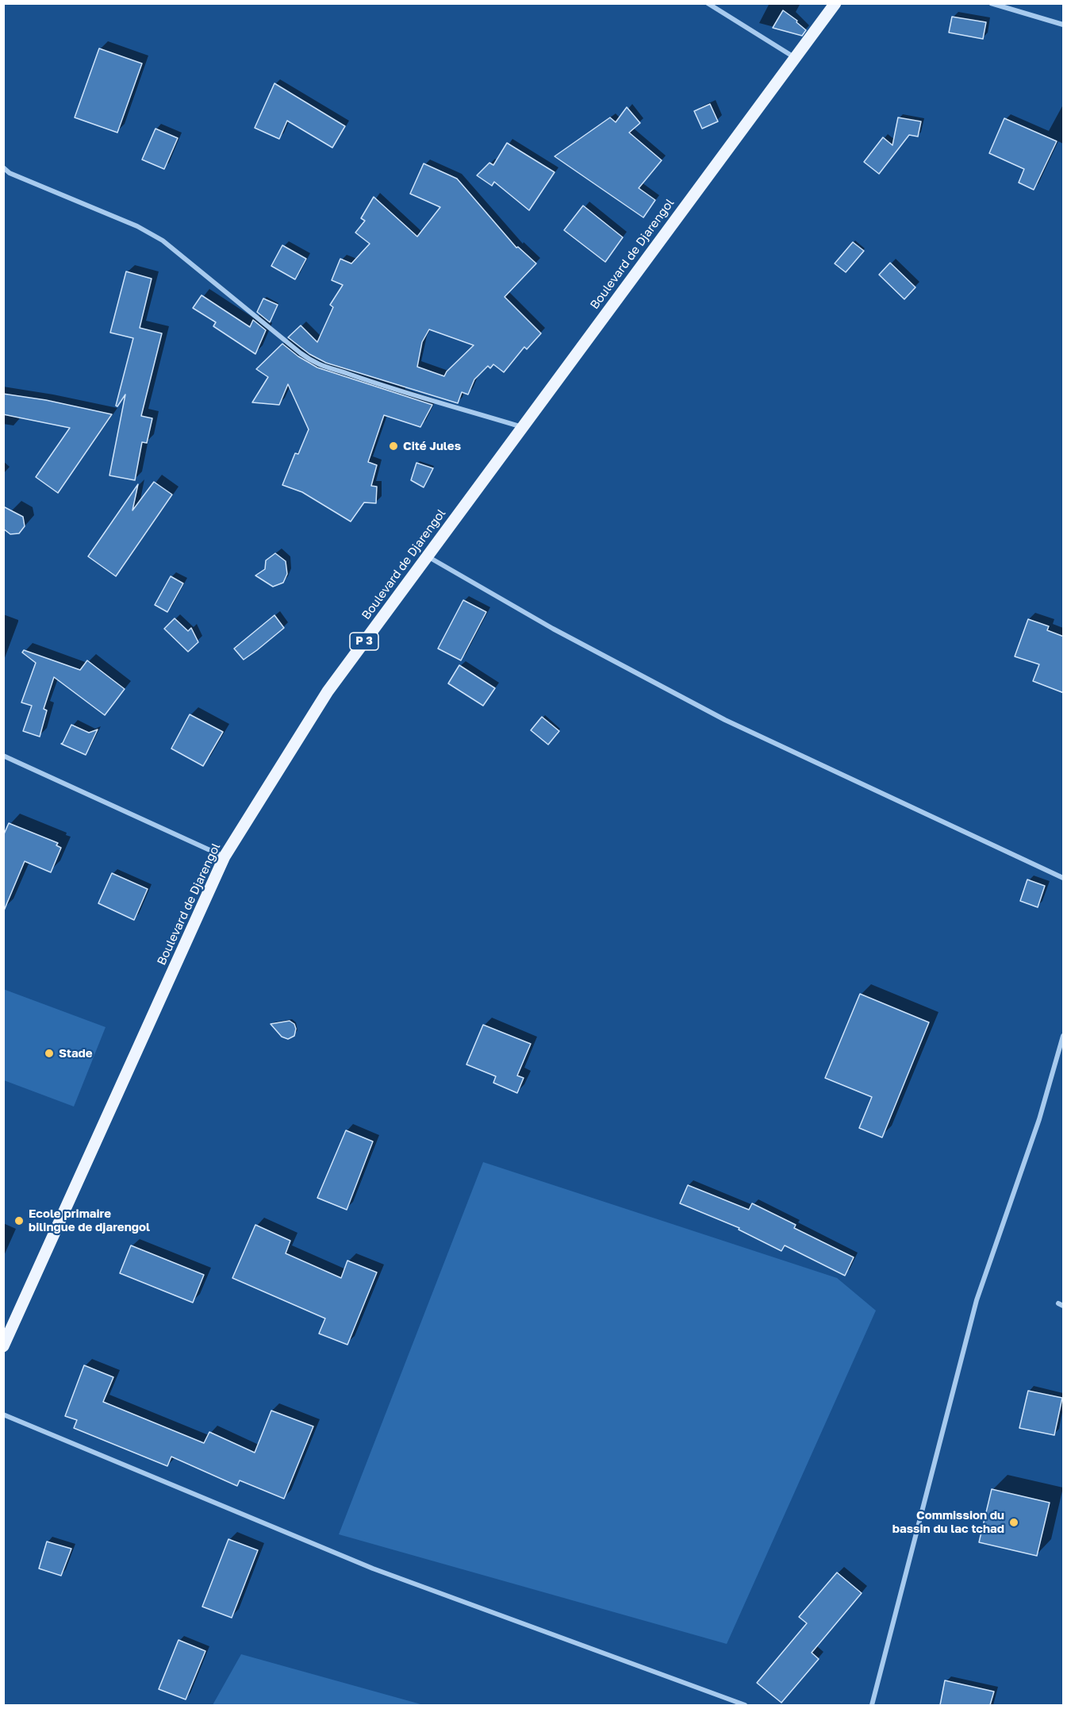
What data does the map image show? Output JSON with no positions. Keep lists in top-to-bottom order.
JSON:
{
  "streets": {
    "main road": ["Boulevard de Djarengol", "P 3"]
  },
  "places": [
    "Cité Jules",
    "Stade",
    "Ecole primaire bilingue de djarengol",
    "Commission du bassin du lac tchad"
  ]
}
